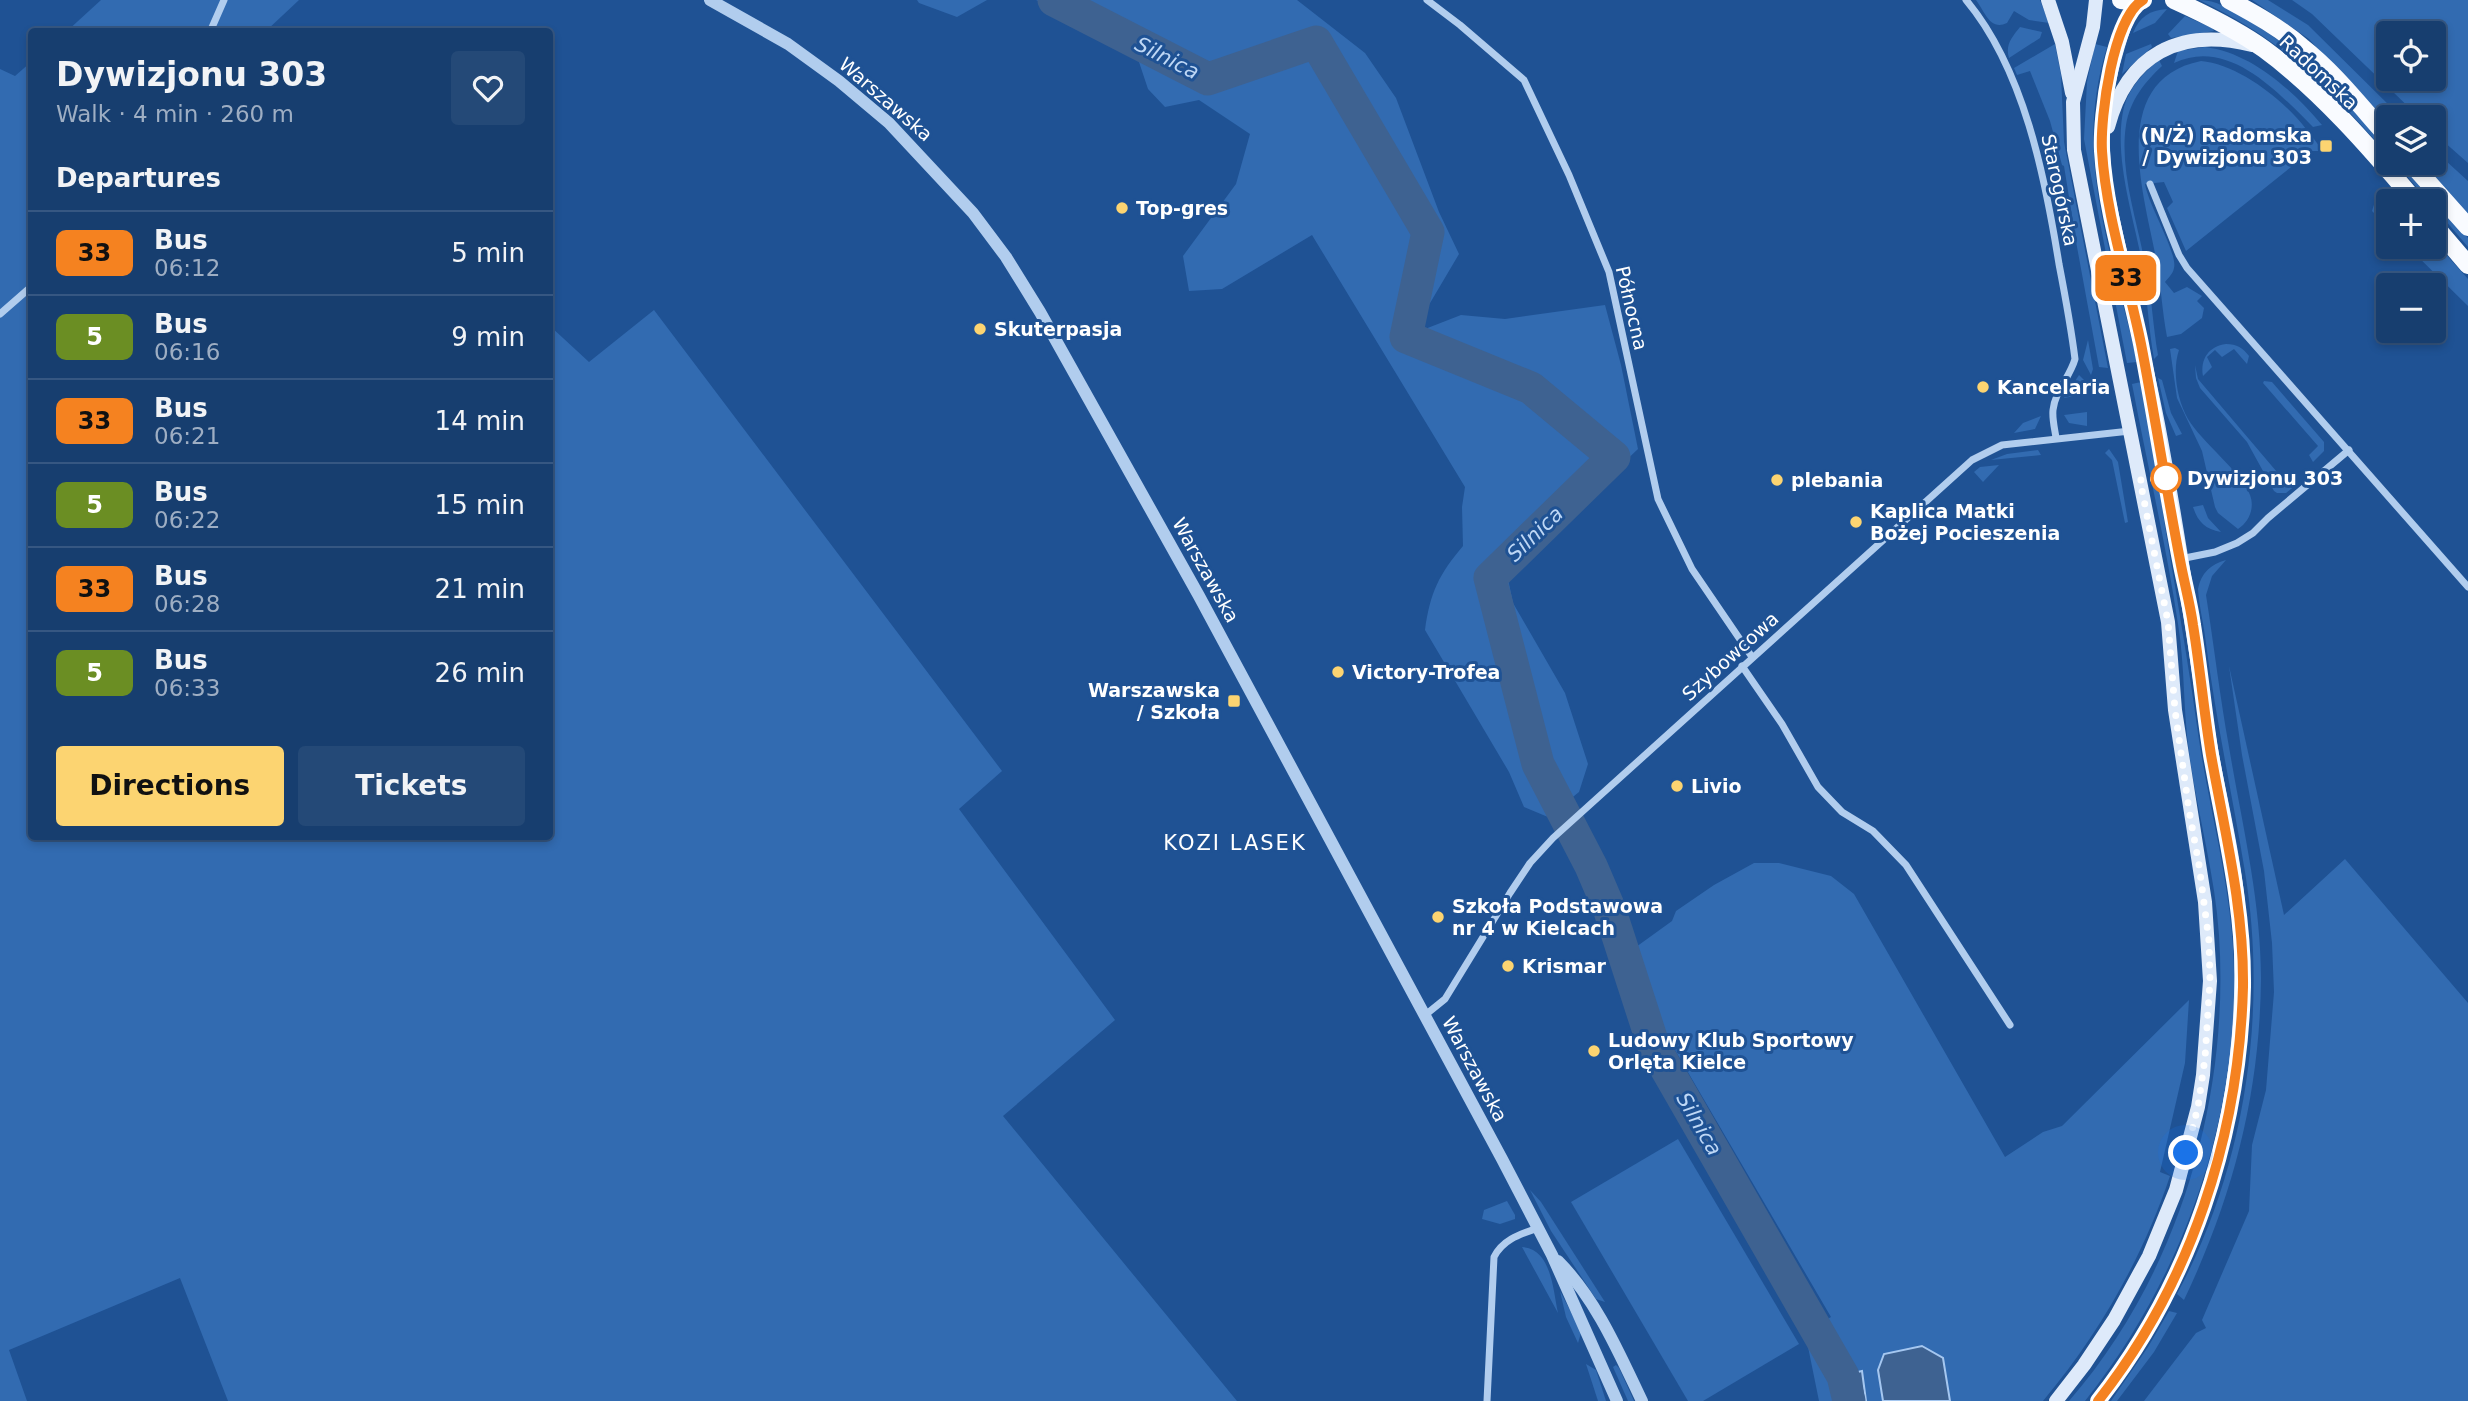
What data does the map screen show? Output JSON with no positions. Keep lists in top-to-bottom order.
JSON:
{
  "streets": {
    "main road": ["Radomska"],
    "street": [
      "Warszawska",
      "Starogórska",
      "Północna",
      "Szybowcowa"
    ]
  },
  "crossings": [
    ["Warszawska", "Szybowcowa"],
    ["Starogórska", "Szybowcowa"],
    ["Północna", "Szybowcowa"]
  ],
  "districts": ["KOZI LASEK"],
  "water": ["Silnica"],
  "places": {
    "transit": ["(N/Ż) Radomska / Dywizjonu 303", "Warszawska / Szkoła"],
    "other": [
      "Top-gres",
      "Skuterpasja",
      "Kancelaria",
      "Dywizjonu 303",
      "plebania",
      "Kaplica Matki Bożej Pocieszenia",
      "Victory-Trofea",
      "Livio",
      "Szkoła Podstawowa nr 4 w Kielcach",
      "Krismar",
      "Ludowy Klub Sportowy Orlęta Kielce"
    ]
  },
  "lines": ["bus line 33"],
  "page": {
    "on_map": "33",
    "map_buttons": ["+", "−"],
    "heading": [
      ["Dywizjonu 303", "Walk · 4 min · 260 m"],
      "Departures"
    ],
    "list": [
      {
        "mark": "33",
        "name": "Bus",
        "note": "06:12",
        "value": "5 min"
      },
      {
        "mark": "5",
        "name": "Bus",
        "note": "06:16",
        "value": "9 min"
      },
      {
        "mark": "33",
        "name": "Bus",
        "note": "06:21",
        "value": "14 min"
      },
      {
        "mark": "5",
        "name": "Bus",
        "note": "06:22",
        "value": "15 min"
      },
      {
        "mark": "33",
        "name": "Bus",
        "note": "06:28",
        "value": "21 min"
      },
      {
        "mark": "5",
        "name": "Bus",
        "note": "06:33",
        "value": "26 min"
      }
    ],
    "buttons": ["Directions", "Tickets"]
  }
}
